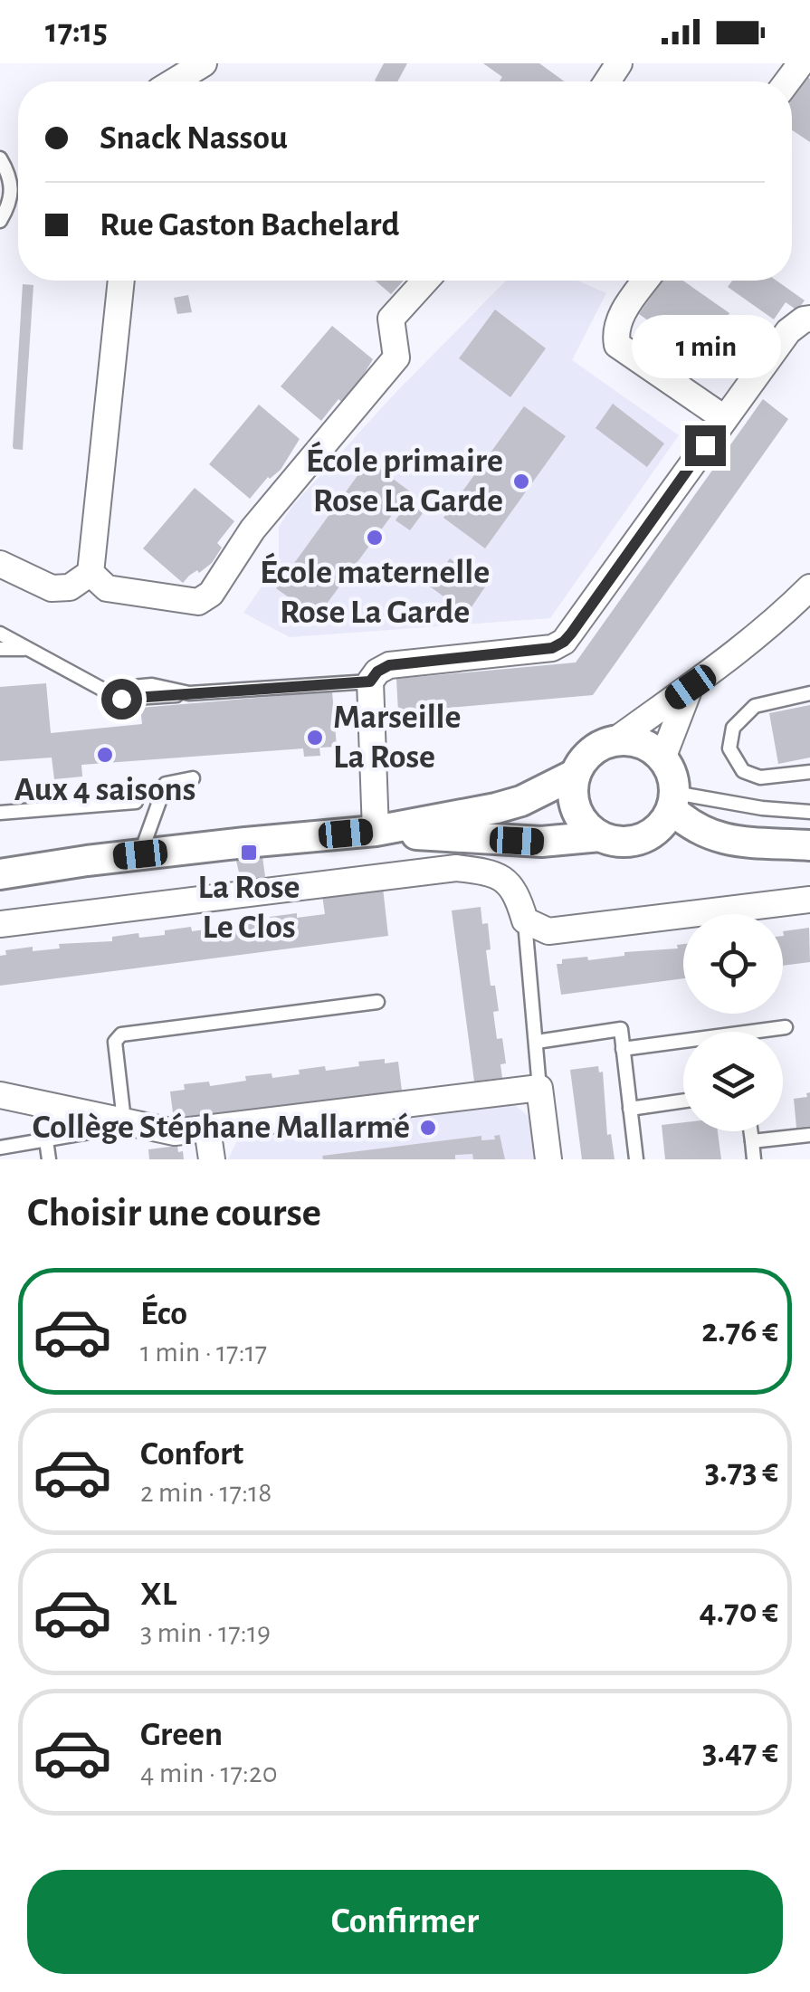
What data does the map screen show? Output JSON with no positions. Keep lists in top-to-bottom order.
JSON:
{
  "places": {
    "other": [
      "École primaire Rose La Garde",
      "École maternelle Rose La Garde",
      "Marseille La Rose",
      "Aux 4 saisons",
      "Collège Stéphane Mallarmé"
    ],
    "transit": ["La Rose Le Clos"]
  },
  "page": {
    "status": "17:15",
    "banner": ["Snack Nassou", "Rue Gaston Bachelard"],
    "bubble": "1 min",
    "heading": "Choisir une course",
    "list": [
      {
        "name": "Éco",
        "note": "1 min · 17:17",
        "value": "2.76 €"
      },
      {
        "name": "Confort",
        "note": "2 min · 17:18",
        "value": "3.73 €"
      },
      {
        "name": "XL",
        "note": "3 min · 17:19",
        "value": "4.70 €"
      },
      {
        "name": "Green",
        "note": "4 min · 17:20",
        "value": "3.47 €"
      }
    ],
    "buttons": "Confirmer"
  }
}
